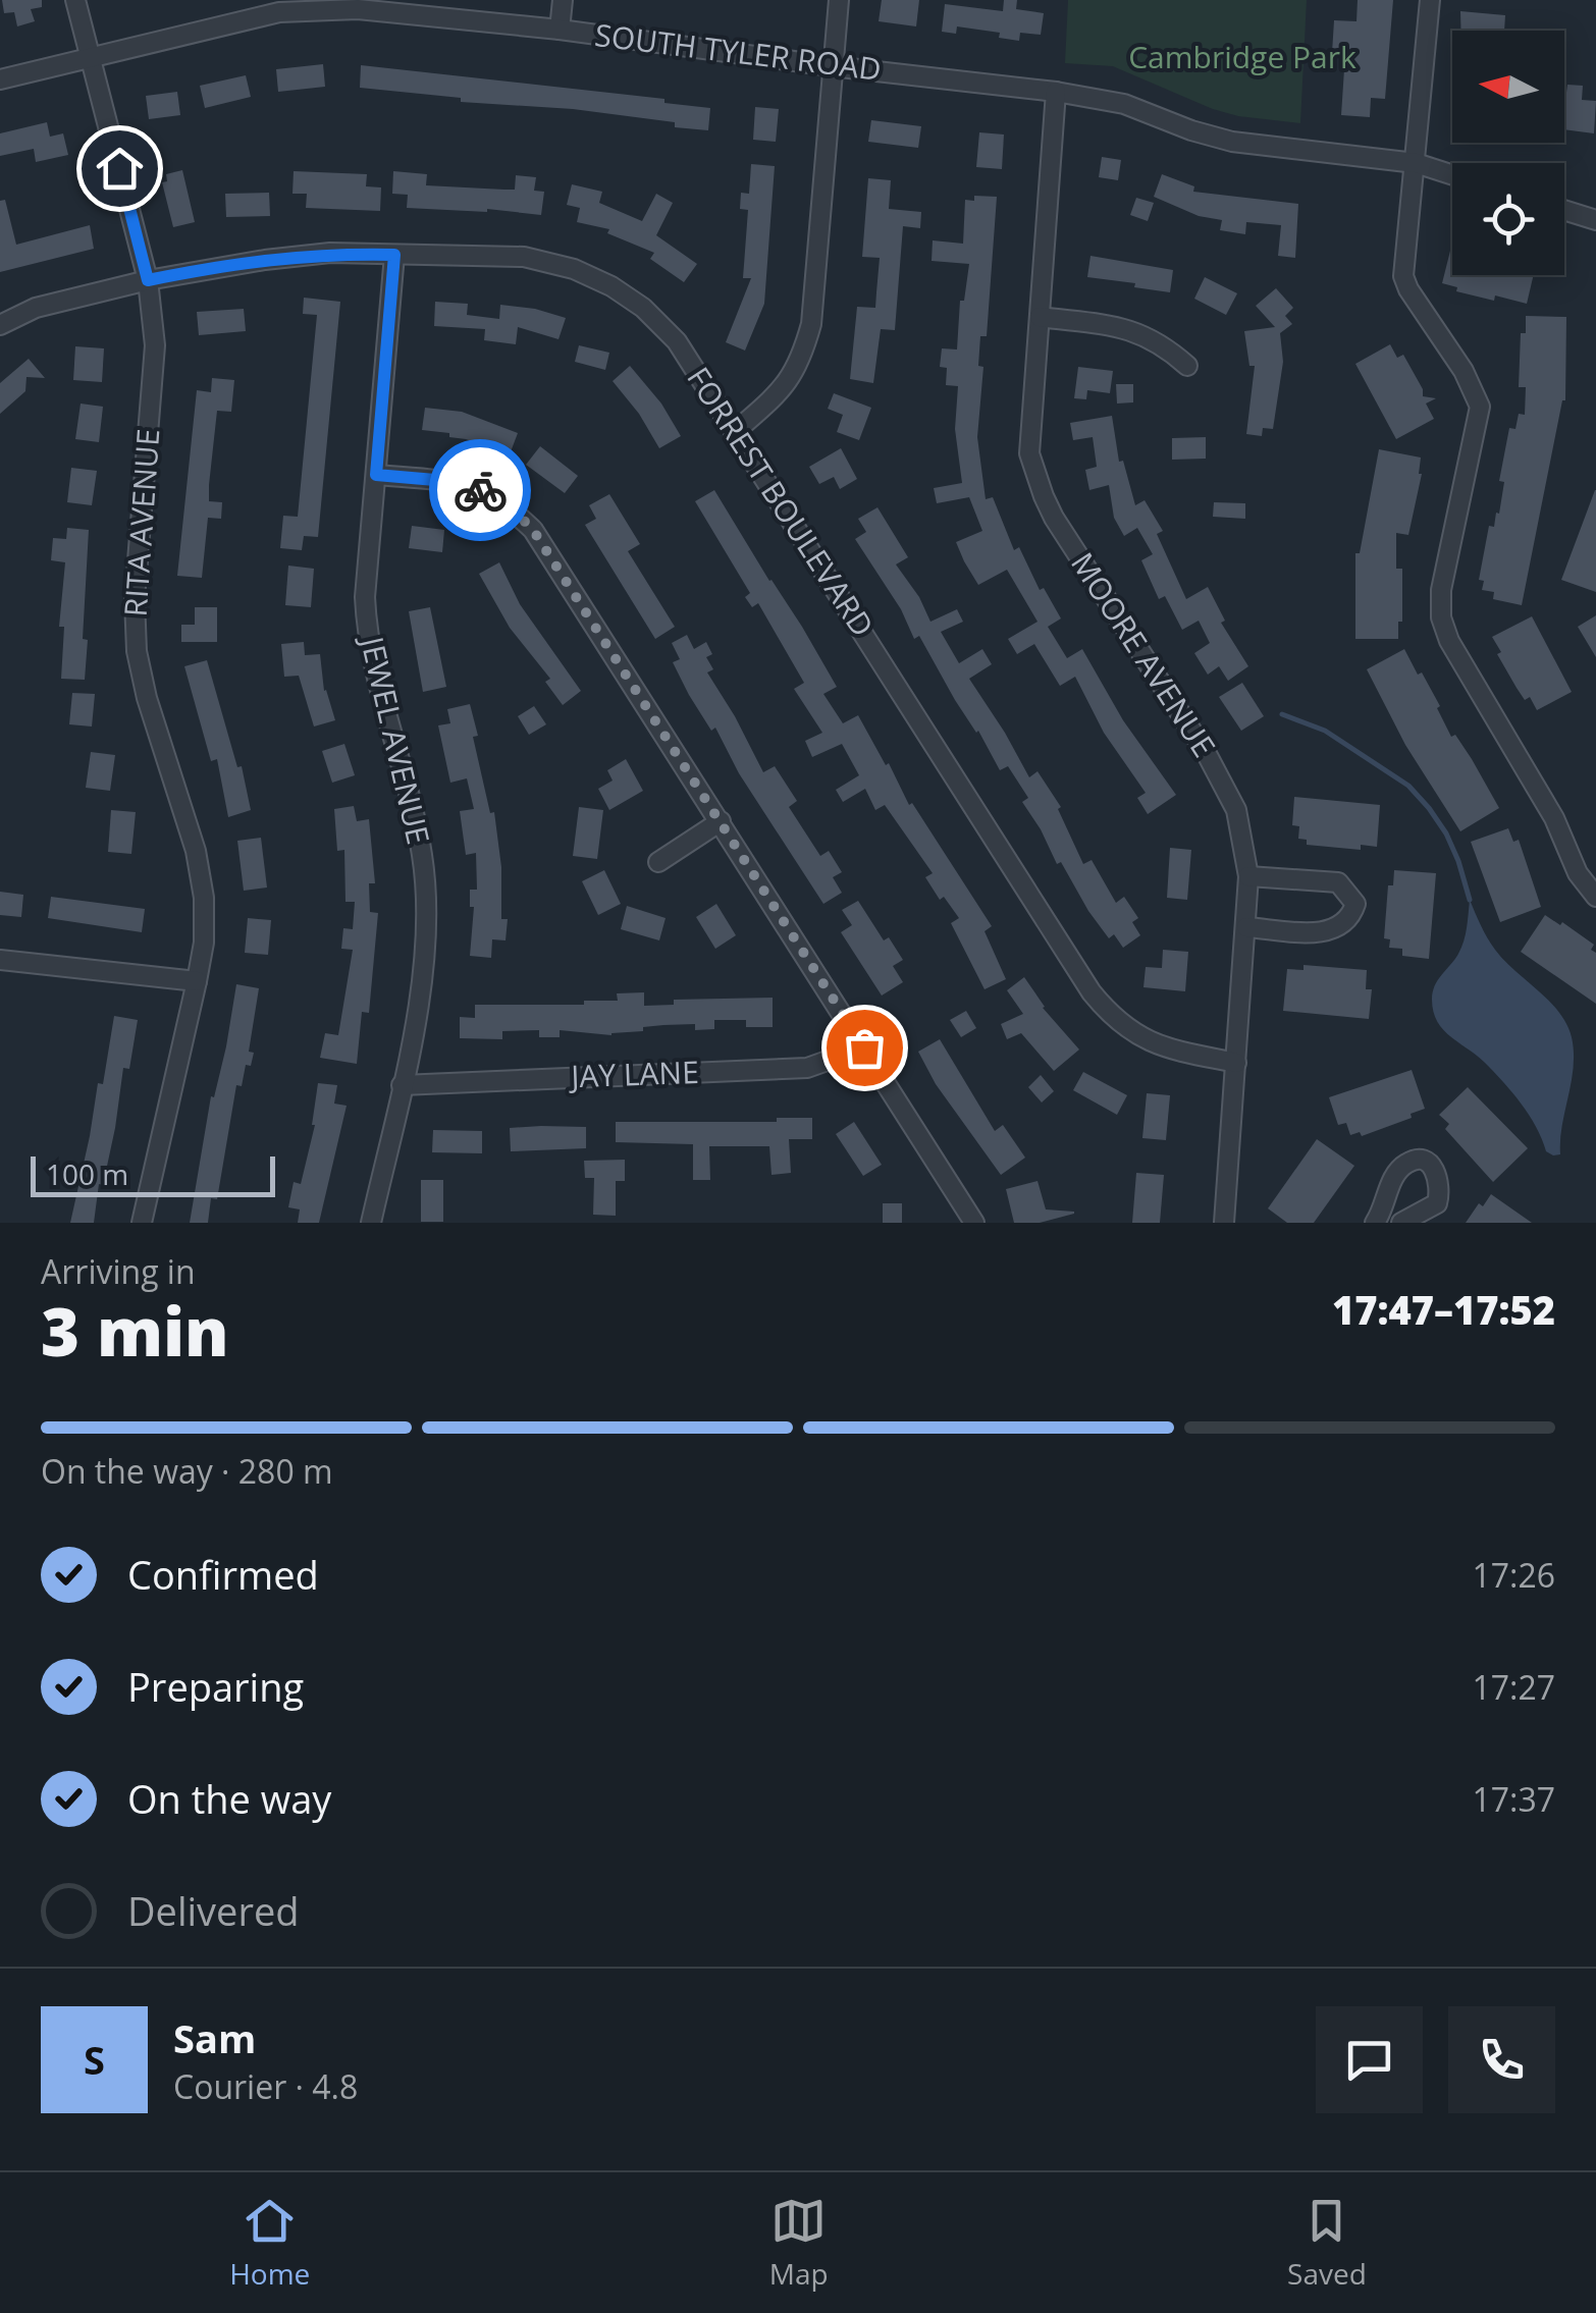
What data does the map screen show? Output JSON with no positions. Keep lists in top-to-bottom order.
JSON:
{
  "streets": {
    "street": [
      "SOUTH TYLER ROAD",
      "FORREST BOULEVARD",
      "RITA AVENUE",
      "MOORE AVENUE",
      "JEWEL AVENUE",
      "JAY LANE"
    ]
  },
  "crossings": [
    ["SOUTH TYLER ROAD", "RITA AVENUE"],
    ["SOUTH TYLER ROAD", "MOORE AVENUE"],
    ["FORREST BOULEVARD", "RITA AVENUE"],
    ["FORREST BOULEVARD", "MOORE AVENUE"],
    ["FORREST BOULEVARD", "JEWEL AVENUE"],
    ["JEWEL AVENUE", "JAY LANE"]
  ],
  "parks": ["Cambridge Park"],
  "scale_bar": "100 m",
  "north": "left",
  "page": {
    "scale": "100 m",
    "heading": ["3 min", "Arriving in", "17:47–17:52"],
    "panel": ["Sam", "Courier · 4.8"],
    "bar": "On the way · 280 m",
    "list": [
      ["Confirmed", "17:26"],
      ["Preparing", "17:27"],
      ["On the way", "17:37"],
      "Delivered"
    ],
    "round": "S",
    "tabs": ["Home", "Map", "Saved"]
  }
}
